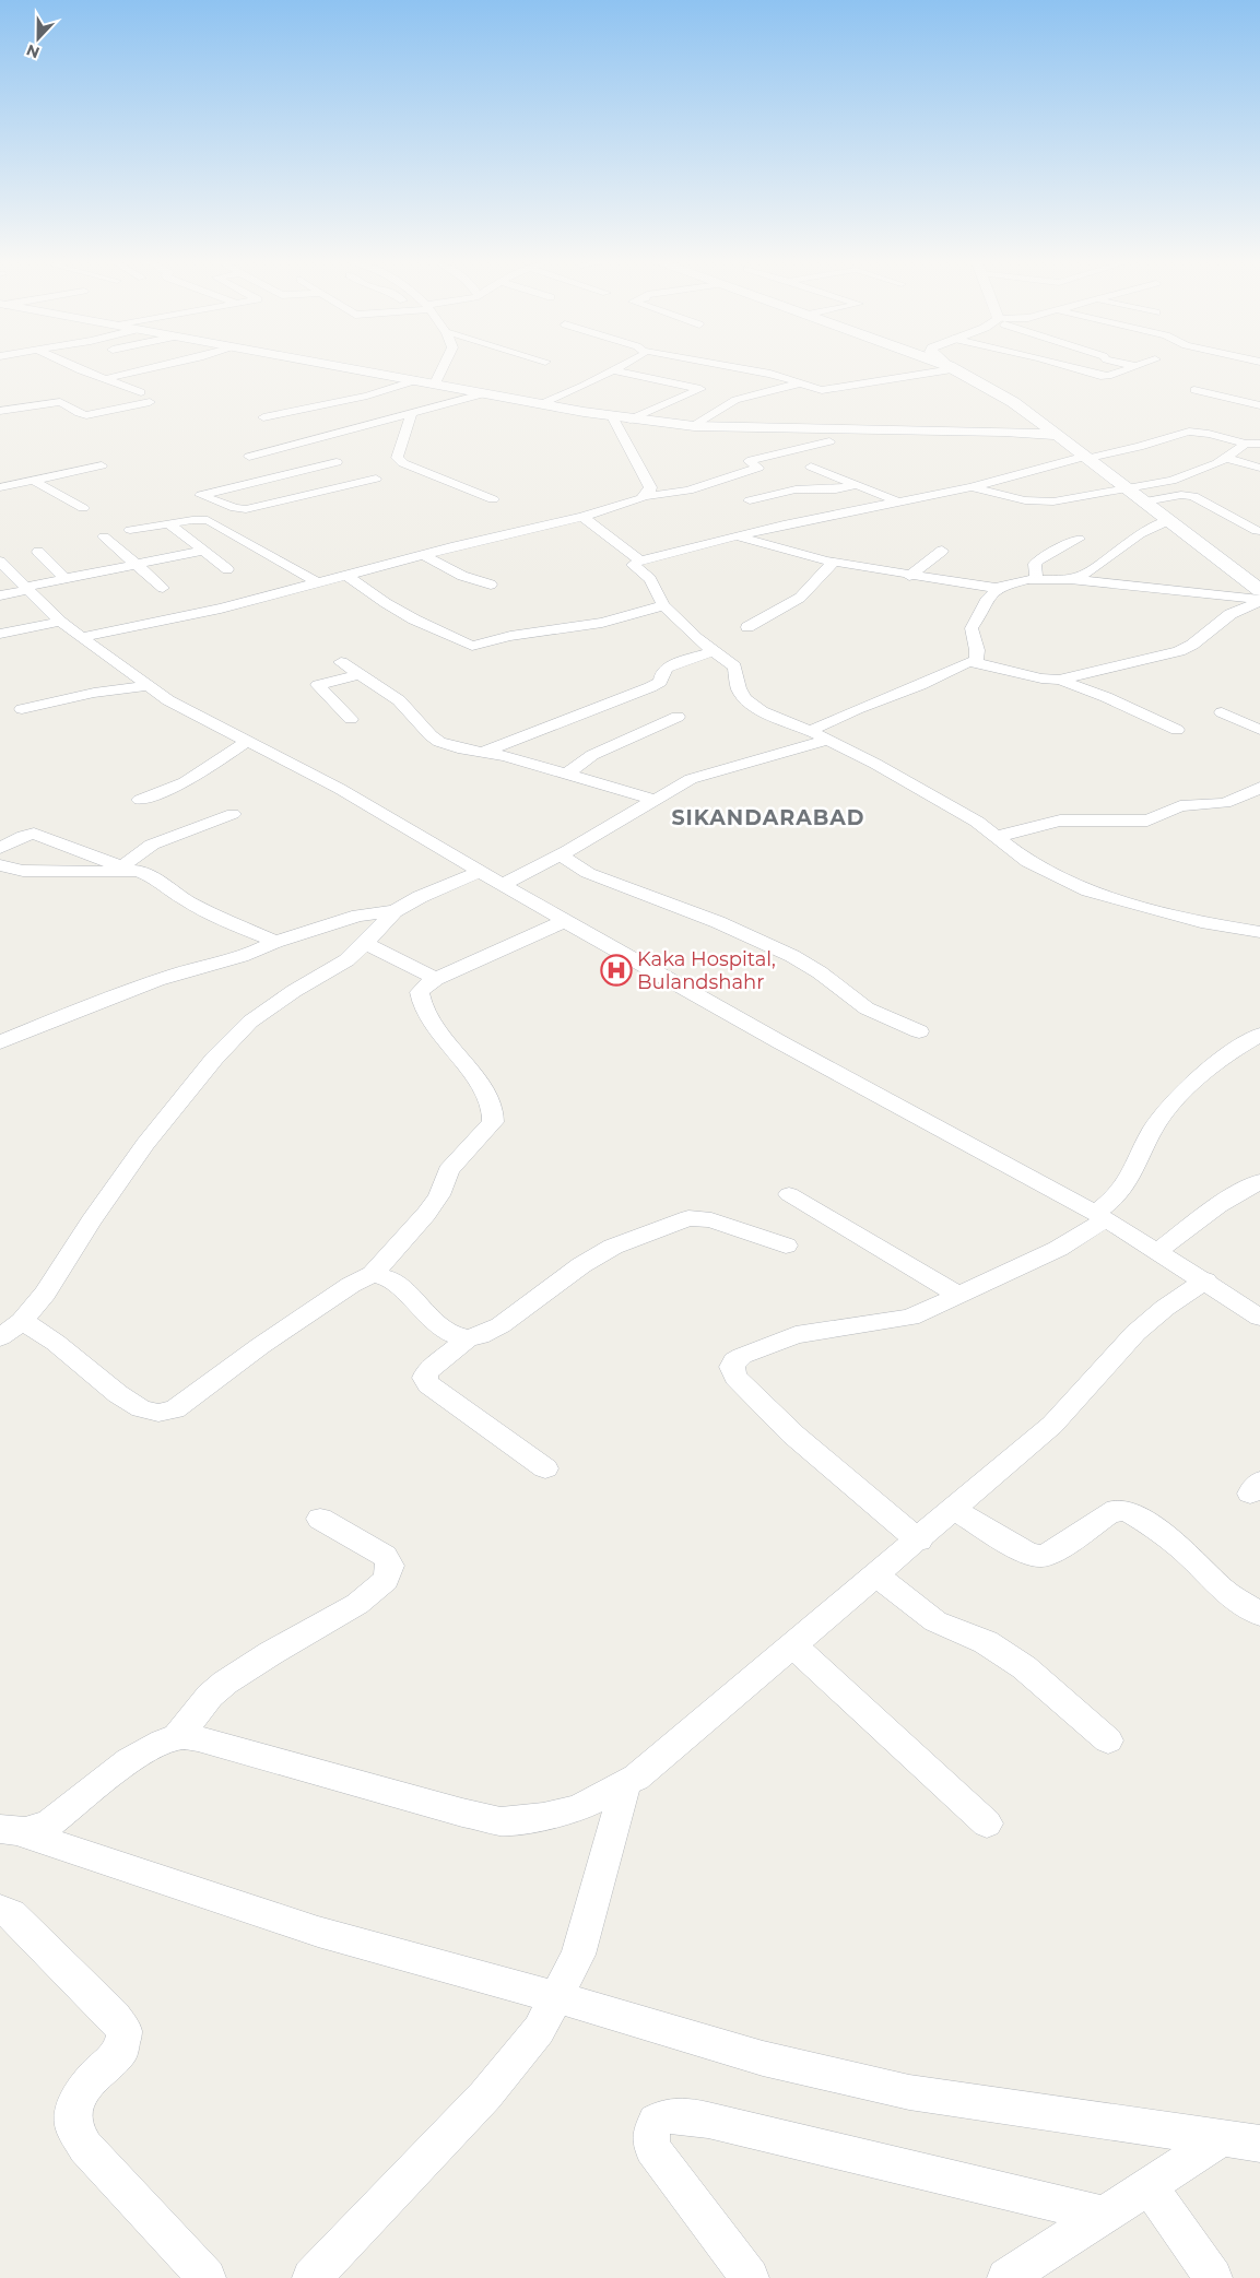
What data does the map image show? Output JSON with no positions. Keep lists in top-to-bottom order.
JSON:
{
  "districts": ["SIKANDARABAD"],
  "places": {
    "hospital": ["Kaka Hospital, Bulandshahr"]
  },
  "north": "bottom"
}
